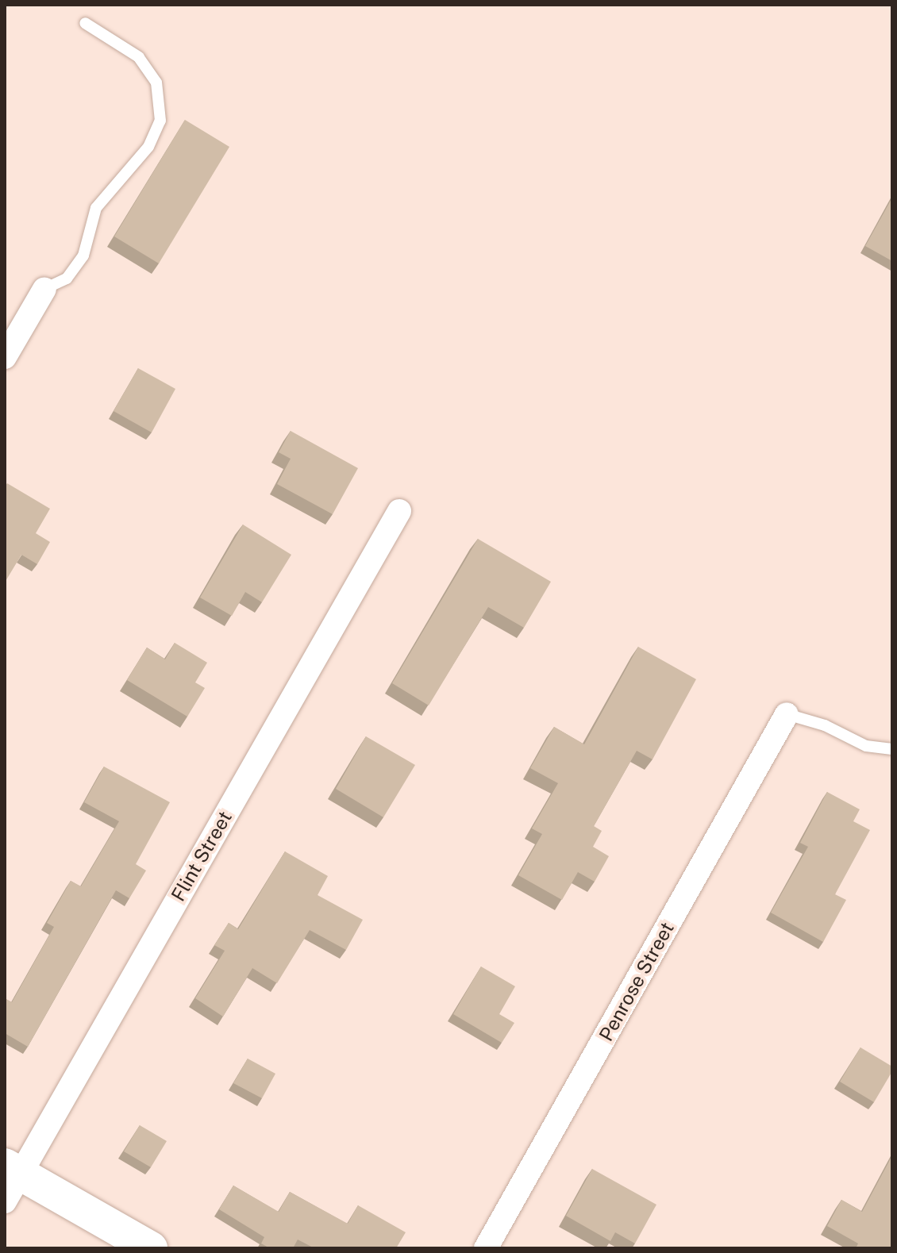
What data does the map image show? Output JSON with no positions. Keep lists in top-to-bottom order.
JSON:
{
  "streets": {
    "street": ["Flint Street", "Penrose Street"]
  }
}
